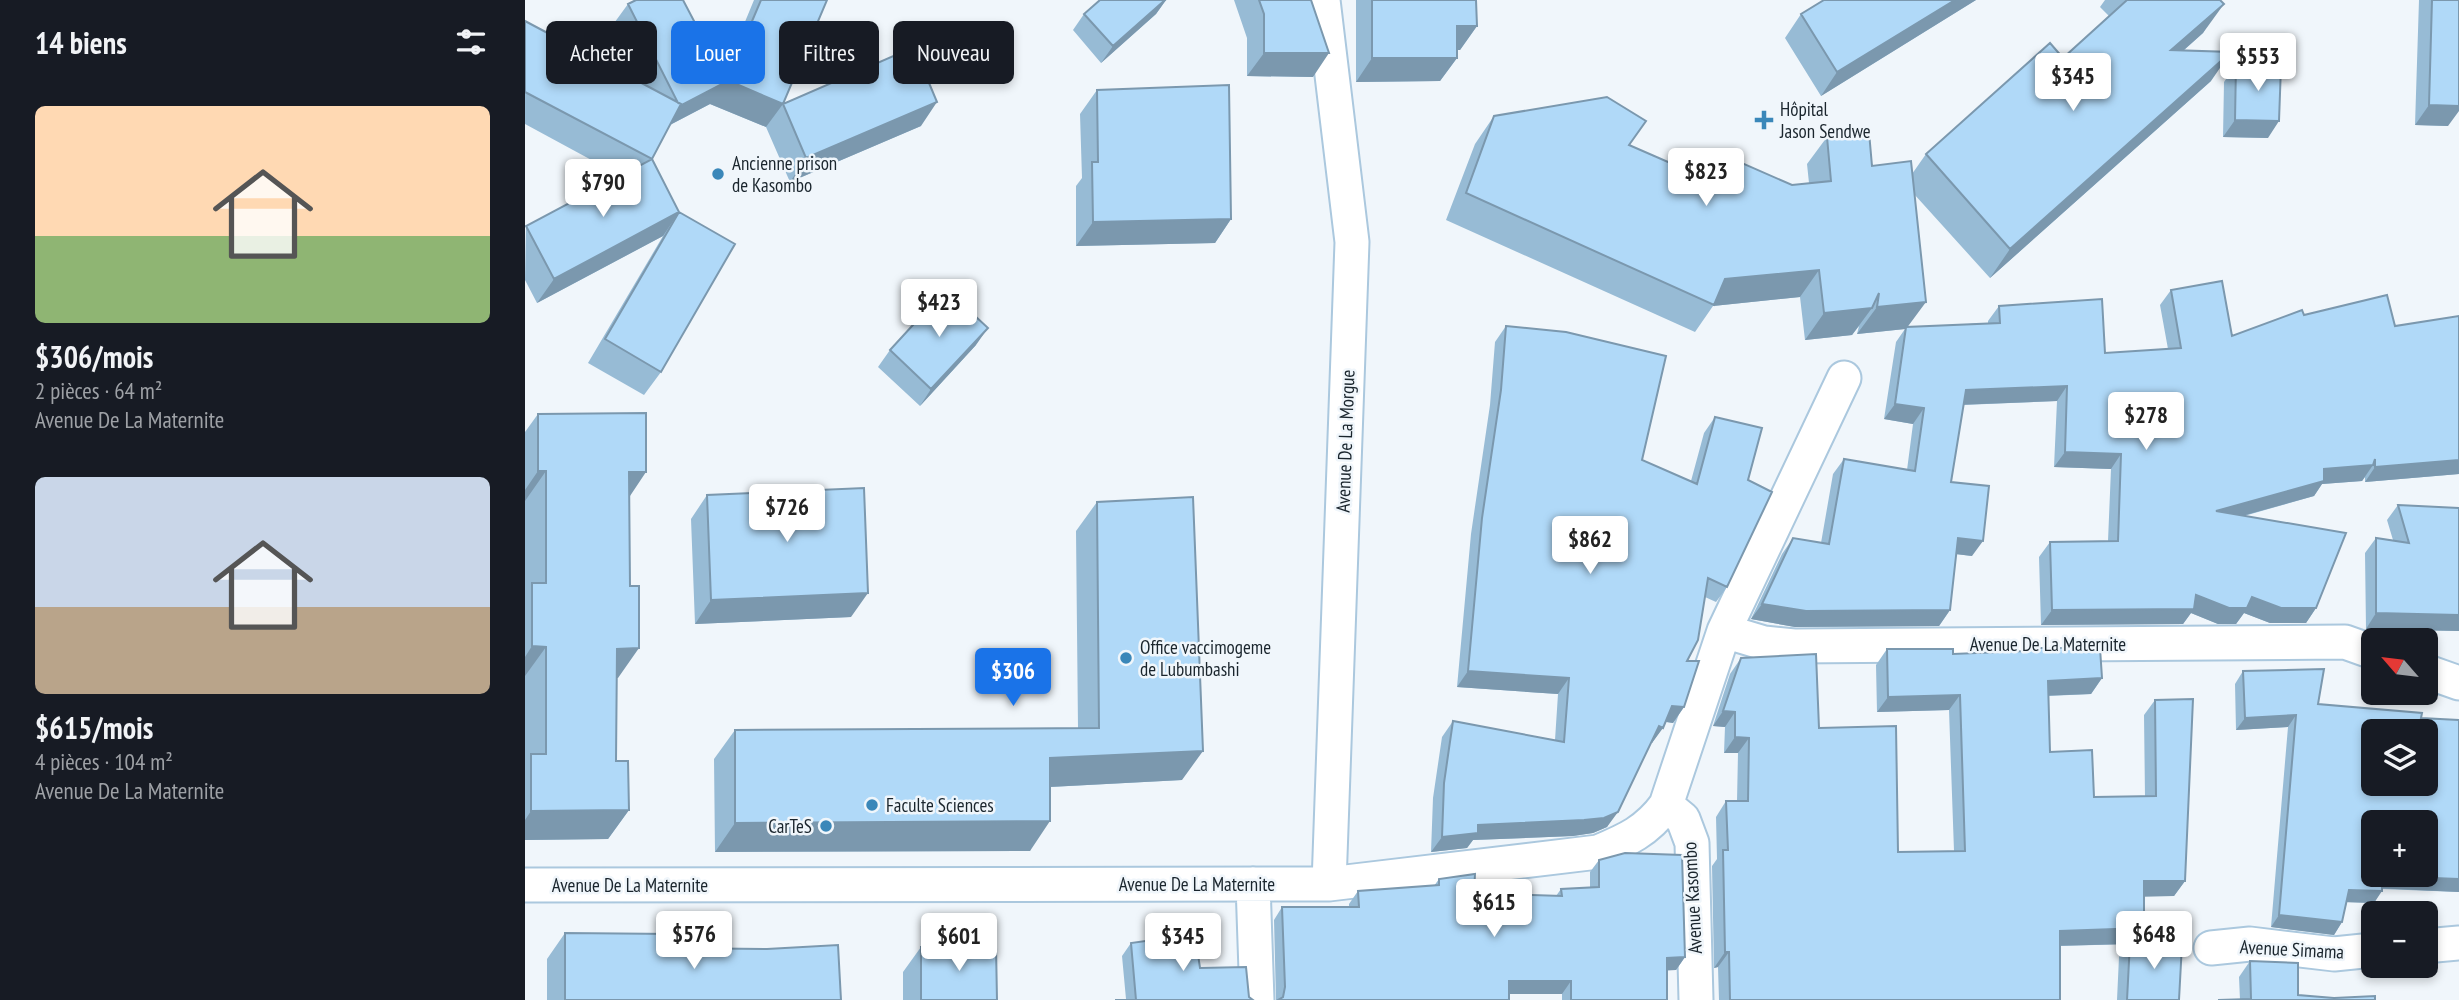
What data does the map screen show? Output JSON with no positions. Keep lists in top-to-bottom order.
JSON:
{
  "streets": {
    "street": [
      "Avenue De La Morgue",
      "Avenue De La Maternite",
      "Avenue Kasombo",
      "Avenue Simama"
    ]
  },
  "crossings": [
    ["Avenue De La Morgue", "Avenue De La Maternite"],
    ["Avenue De La Maternite", "Avenue Kasombo"]
  ],
  "places": {
    "health": ["Hôpital Jason Sendwe"],
    "other": [
      "Ancienne prison de Kasombo",
      "Office vaccimogeme de Lubumbashi",
      "Faculte Sciences",
      "CarTeS"
    ]
  },
  "north": "top left",
  "page": {
    "heading": "14 biens",
    "chip": [
      "Acheter",
      "Louer",
      "Filtres",
      "Nouveau"
    ],
    "price": [
      "$553",
      "$345",
      "$823",
      "$790",
      "$423",
      "$278",
      "$726",
      "$862",
      "$306",
      "$615",
      "$576",
      "$648",
      "$601",
      "$345"
    ],
    "list": [
      {
        "name": "$306/mois",
        "note": "2 pièces · 64 m² · Avenue De La Maternite"
      },
      {
        "name": "$615/mois",
        "note": "4 pièces · 104 m² · Avenue De La Maternite"
      }
    ],
    "map_buttons": ["+", "−"]
  }
}
